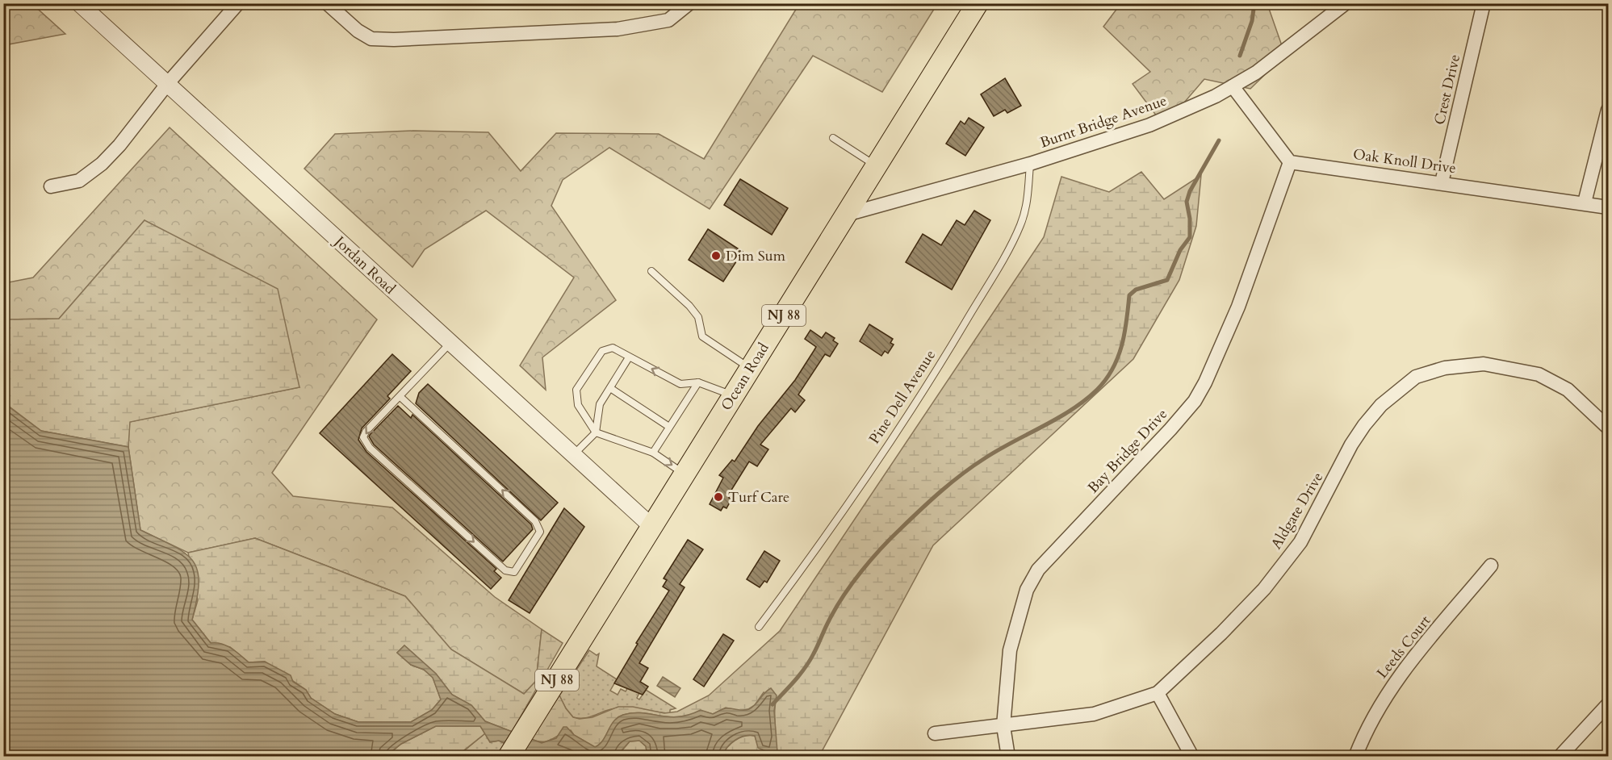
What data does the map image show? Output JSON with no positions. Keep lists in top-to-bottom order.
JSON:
{
  "streets": {
    "main road": ["NJ 88", "Ocean Road"],
    "street": [
      "Crest Drive",
      "Burnt Bridge Avenue",
      "Oak Knoll Drive",
      "Jordan Road",
      "Bay Bridge Drive",
      "Aldgate Drive",
      "Leeds Court"
    ],
    "lane": ["Pine Dell Avenue"]
  },
  "crossings": [
    ["Crest Drive", "Oak Knoll Drive"],
    ["Burnt Bridge Avenue", "Ocean Road"],
    ["Burnt Bridge Avenue", "Pine Dell Avenue"],
    ["Oak Knoll Drive", "Bay Bridge Drive"],
    ["Jordan Road", "Ocean Road"],
    ["Bay Bridge Drive", "Aldgate Drive"]
  ],
  "places": ["Dim Sum", "Turf Care"]
}
